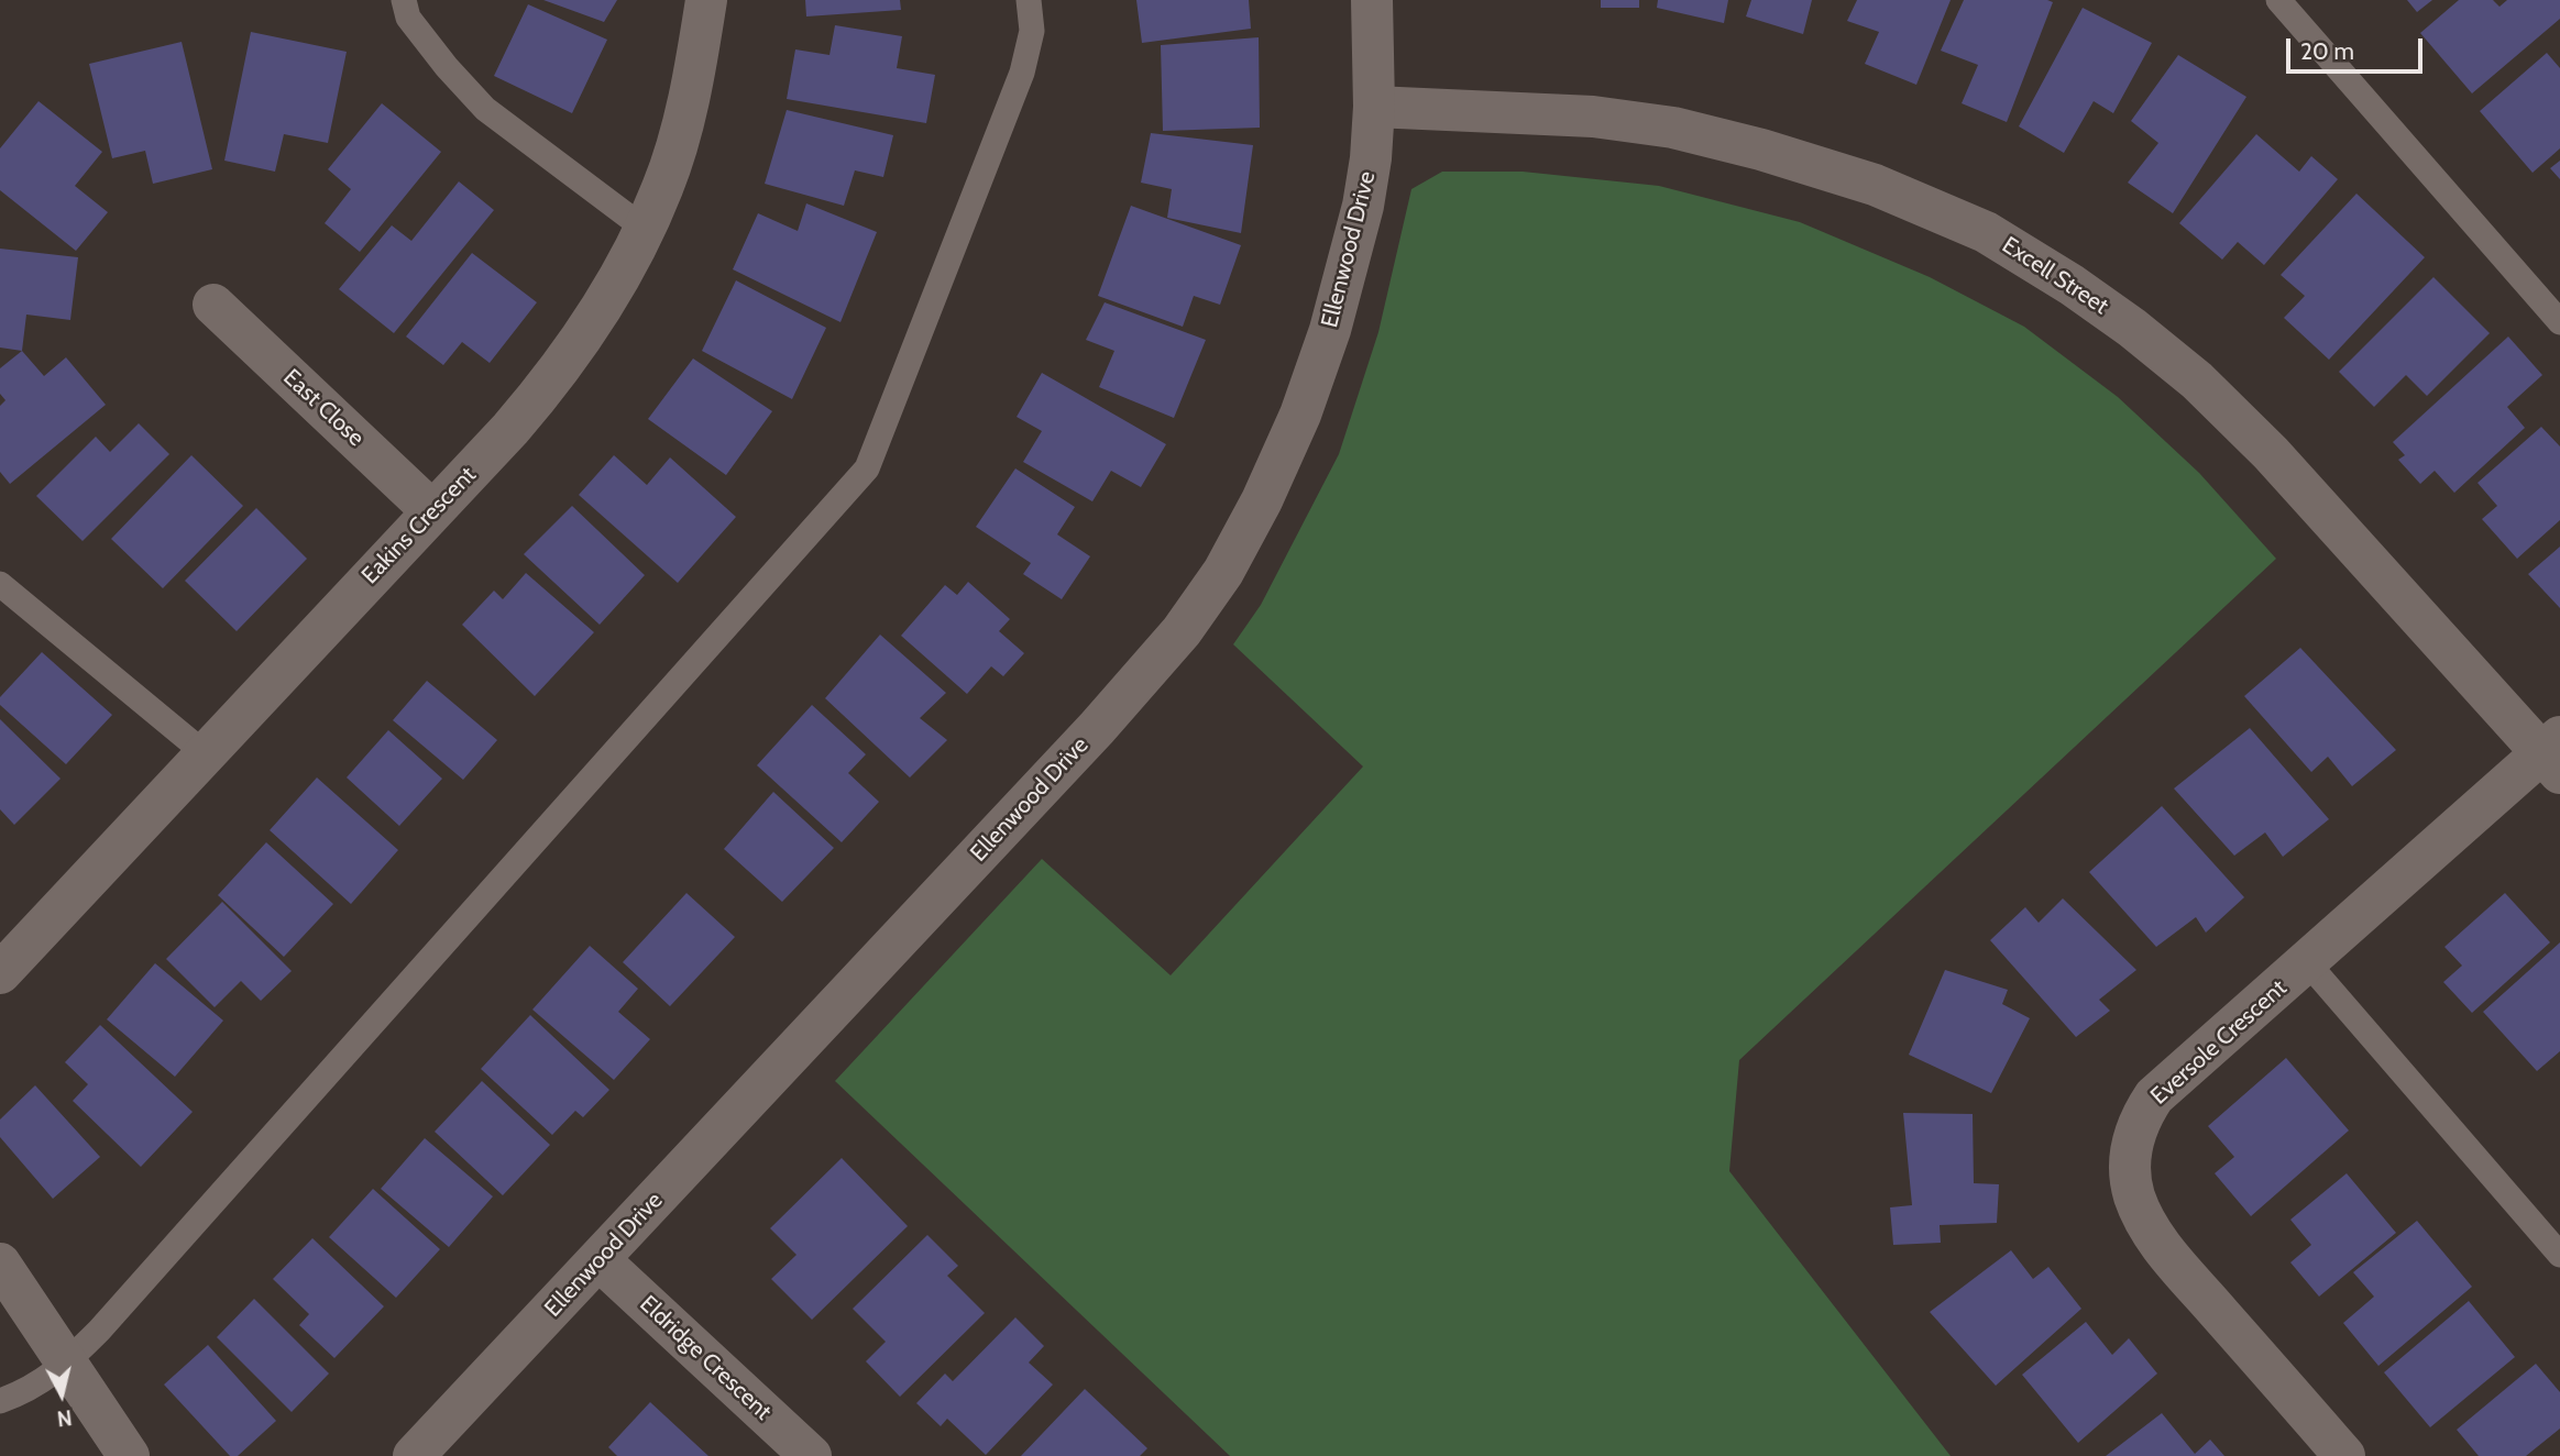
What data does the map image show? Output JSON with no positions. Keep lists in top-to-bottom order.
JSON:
{
  "streets": {
    "street": [
      "Ellenwood Drive",
      "Excell Street",
      "East Close",
      "Eakins Crescent",
      "Eversole Crescent",
      "Eldridge Crescent"
    ]
  },
  "crossings": [
    ["Ellenwood Drive", "Excell Street"],
    ["Ellenwood Drive", "Eldridge Crescent"],
    ["Excell Street", "Eversole Crescent"],
    ["East Close", "Eakins Crescent"]
  ],
  "scale_bar": "20 m",
  "north": "bottom"
}
